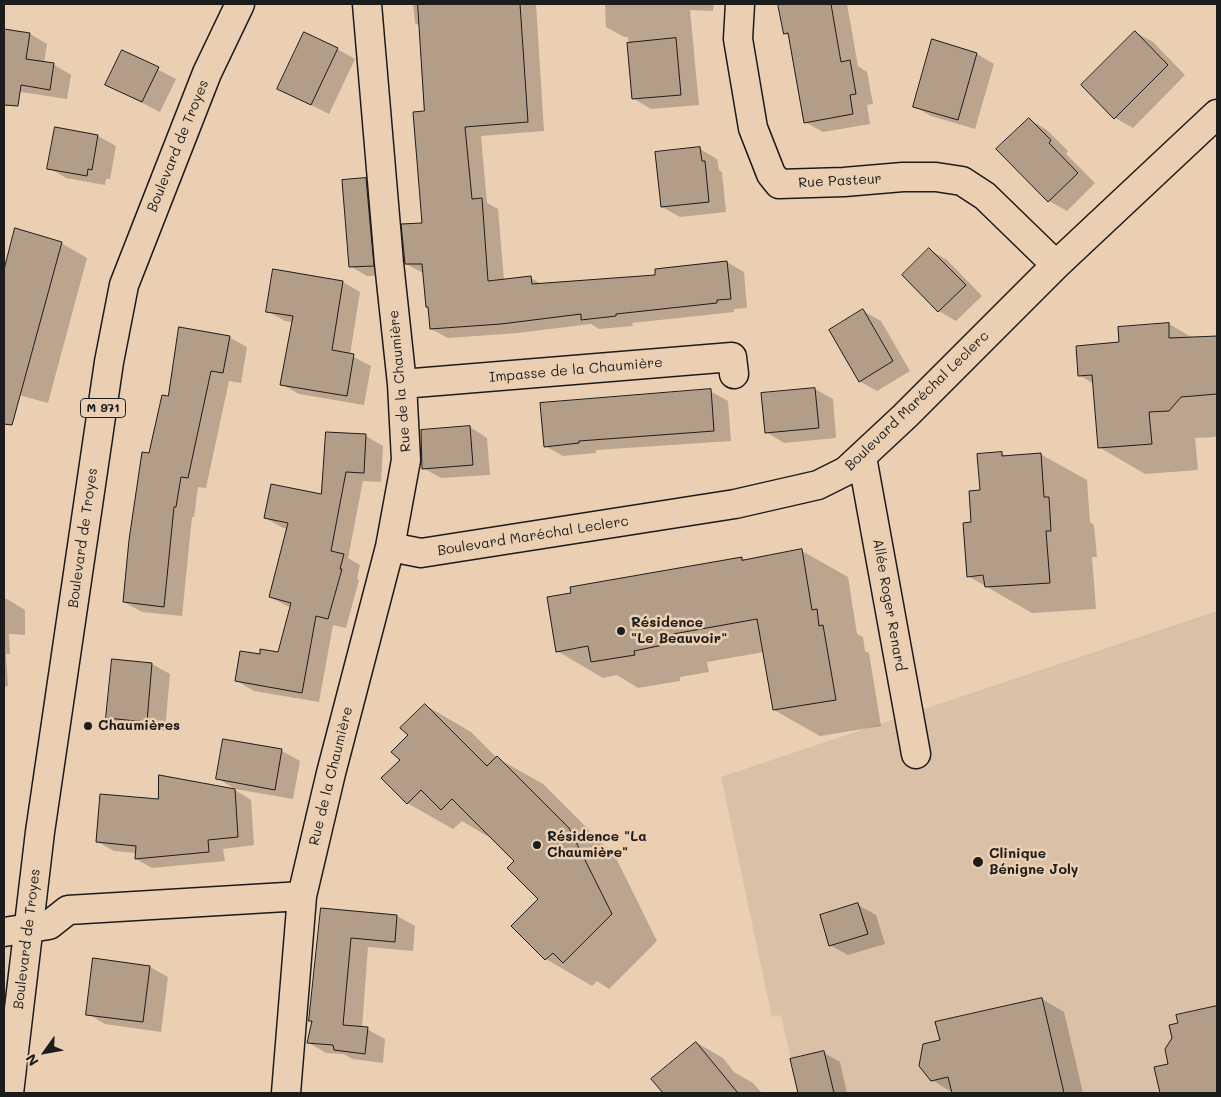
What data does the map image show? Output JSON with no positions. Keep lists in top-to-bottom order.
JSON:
{
  "streets": {
    "street": [
      "Boulevard de Troyes",
      "Rue Pasteur",
      "Impasse de la Chaumière",
      "Rue de la Chaumière",
      "Boulevard Maréchal Leclerc",
      "M 971",
      "Allée Roger Renard"
    ]
  },
  "crossings": [
    ["Rue Pasteur", "Boulevard Maréchal Leclerc"],
    ["Impasse de la Chaumière", "Rue de la Chaumière"],
    ["Rue de la Chaumière", "Boulevard Maréchal Leclerc"],
    ["Boulevard Maréchal Leclerc", "Allée Roger Renard"]
  ],
  "places": [
    "Résidence \"Le Beauvoir\"",
    "Chaumières",
    "Résidence \"La Chaumière\"",
    "Clinique Bénigne Joly"
  ],
  "north": "bottom left"
}
